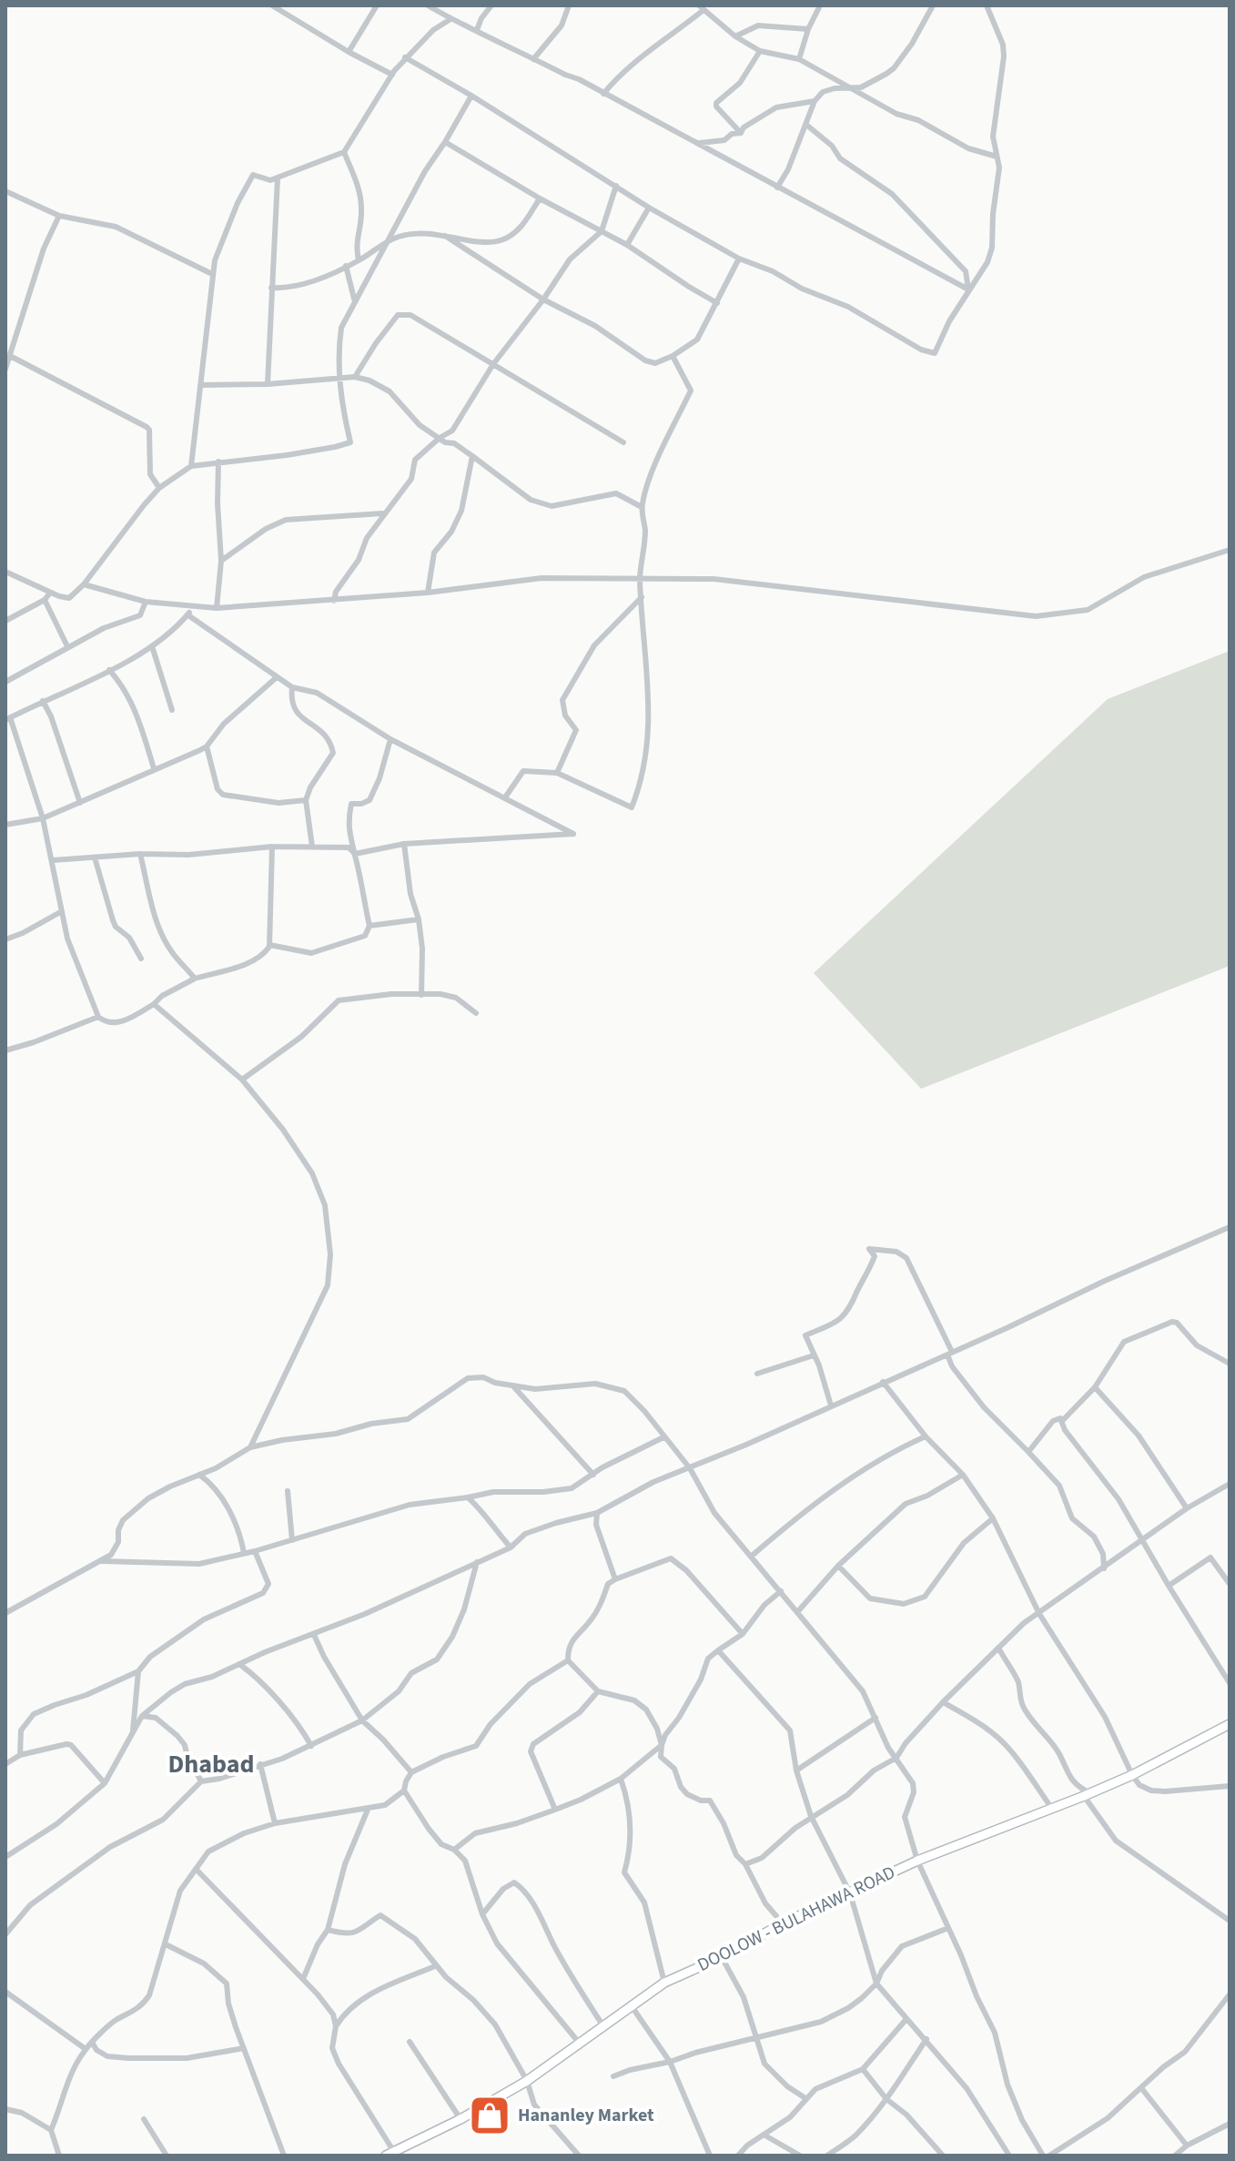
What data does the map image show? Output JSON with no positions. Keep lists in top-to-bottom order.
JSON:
{
  "streets": {
    "main road": ["DOOLOW - BULAHAWA ROAD"]
  },
  "districts": ["Dhabad"],
  "places": {
    "shop": ["Hananley Market"]
  }
}
